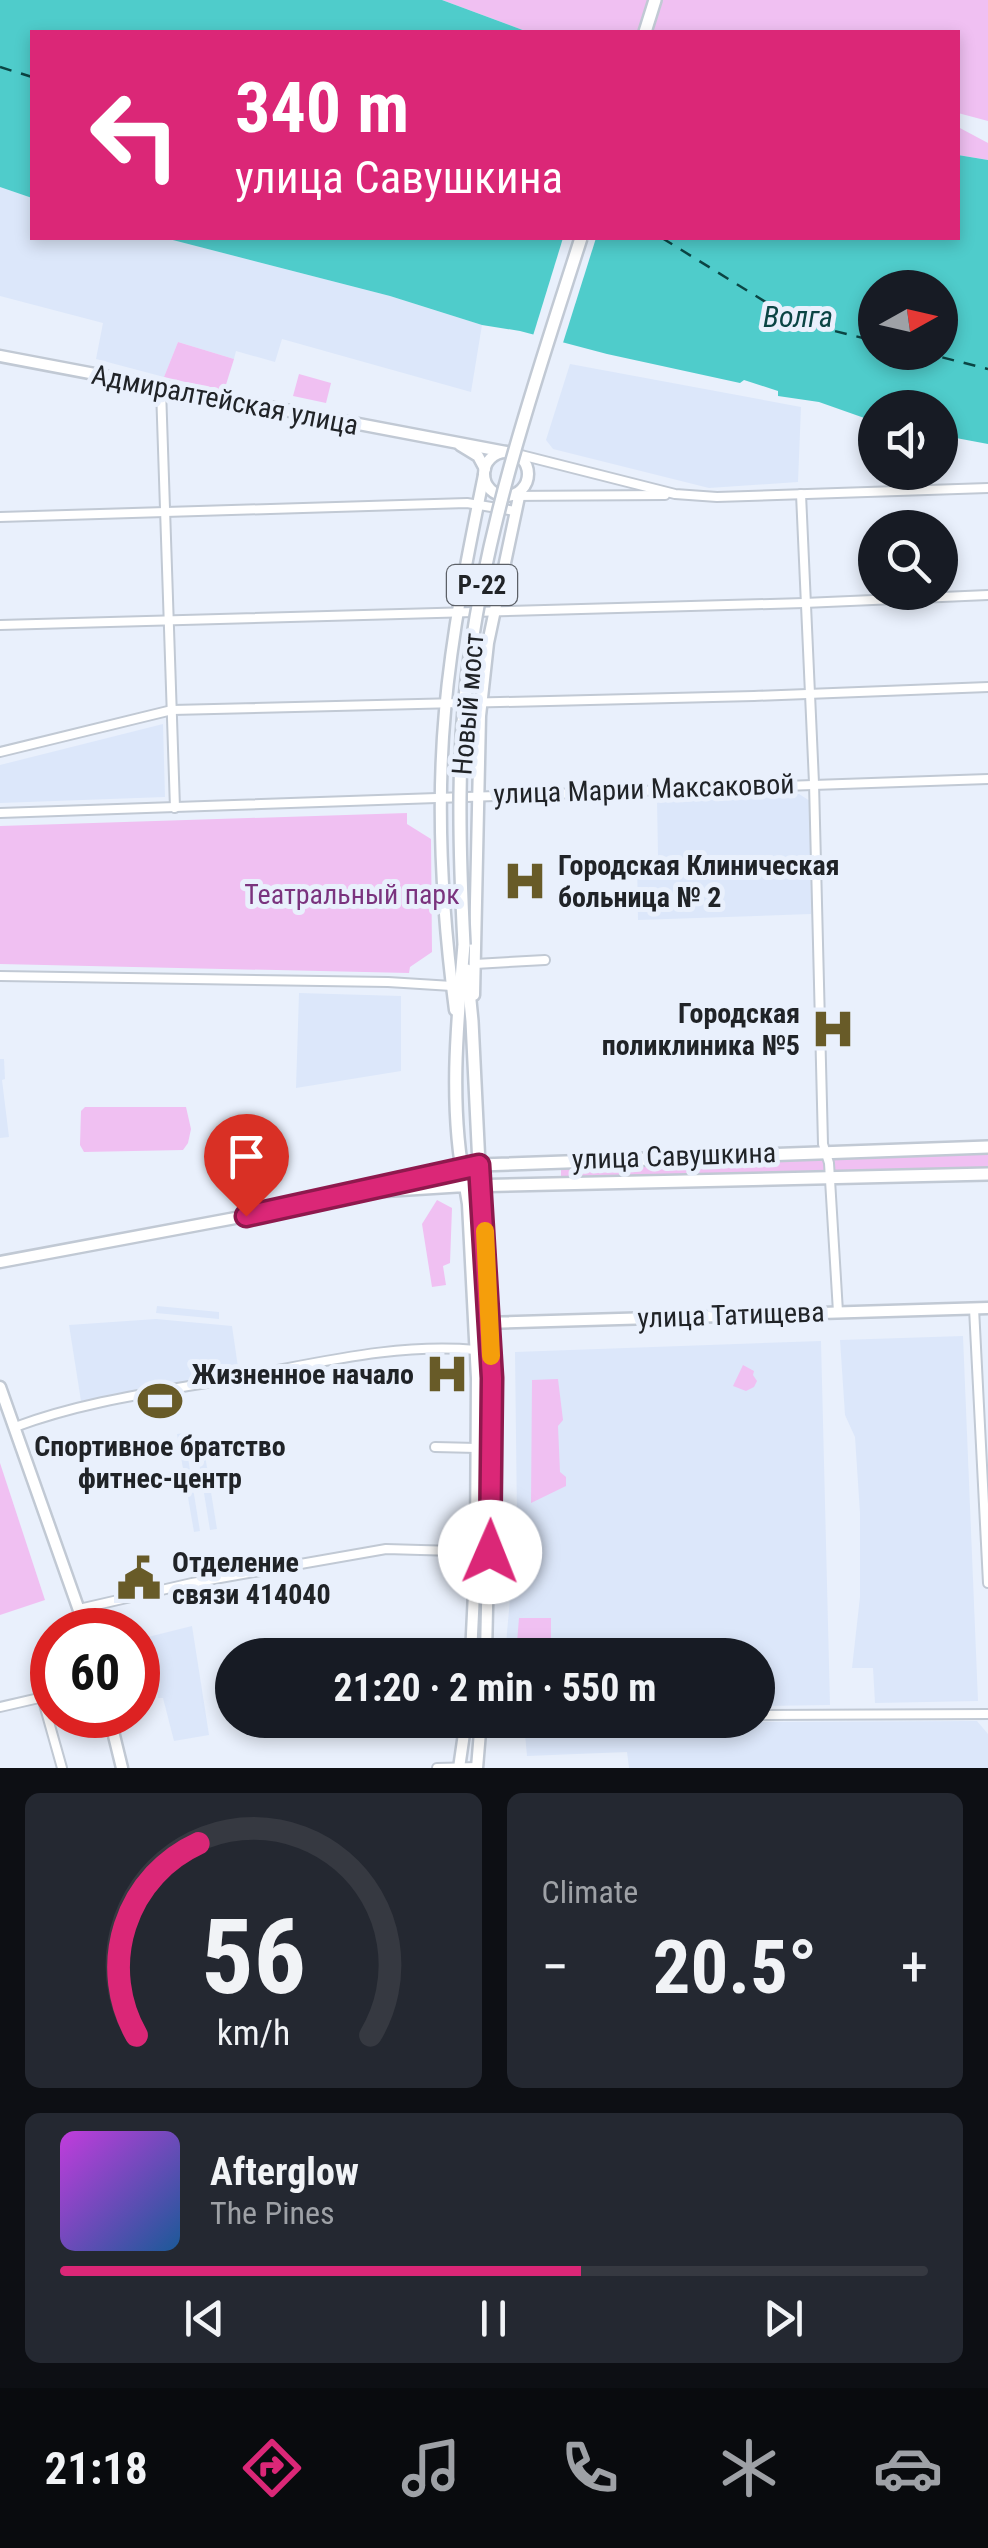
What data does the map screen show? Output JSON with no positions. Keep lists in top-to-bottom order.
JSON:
{
  "streets": {
    "highway": ["Р-22", "Новый мост", "улица Савушкина"],
    "main road": ["Адмиралтейская улица", "улица Татищева"],
    "street": ["улица Марии Максаковой"]
  },
  "water": ["Волга"],
  "parks": ["Театральный парк"],
  "places": {
    "hospital": ["Городская Клиническая больница № 2", "Городская поликлиника №5", "Жизненное начало"],
    "sports": ["Спортивное братство фитнес-центр"],
    "public building": ["Отделение связи 414040"]
  },
  "north": "right",
  "page": {
    "turn": ["340 m", "улица Савушкина"],
    "limit": "60",
    "trip": "21:20 · 2 min · 550 m",
    "tile": "Climate",
    "heat": ["−", "20.5°", "+"],
    "song": ["Afterglow", "The Pines"],
    "tabs": "21:18",
    "gauge": ["56", "km/h"]
  }
}
